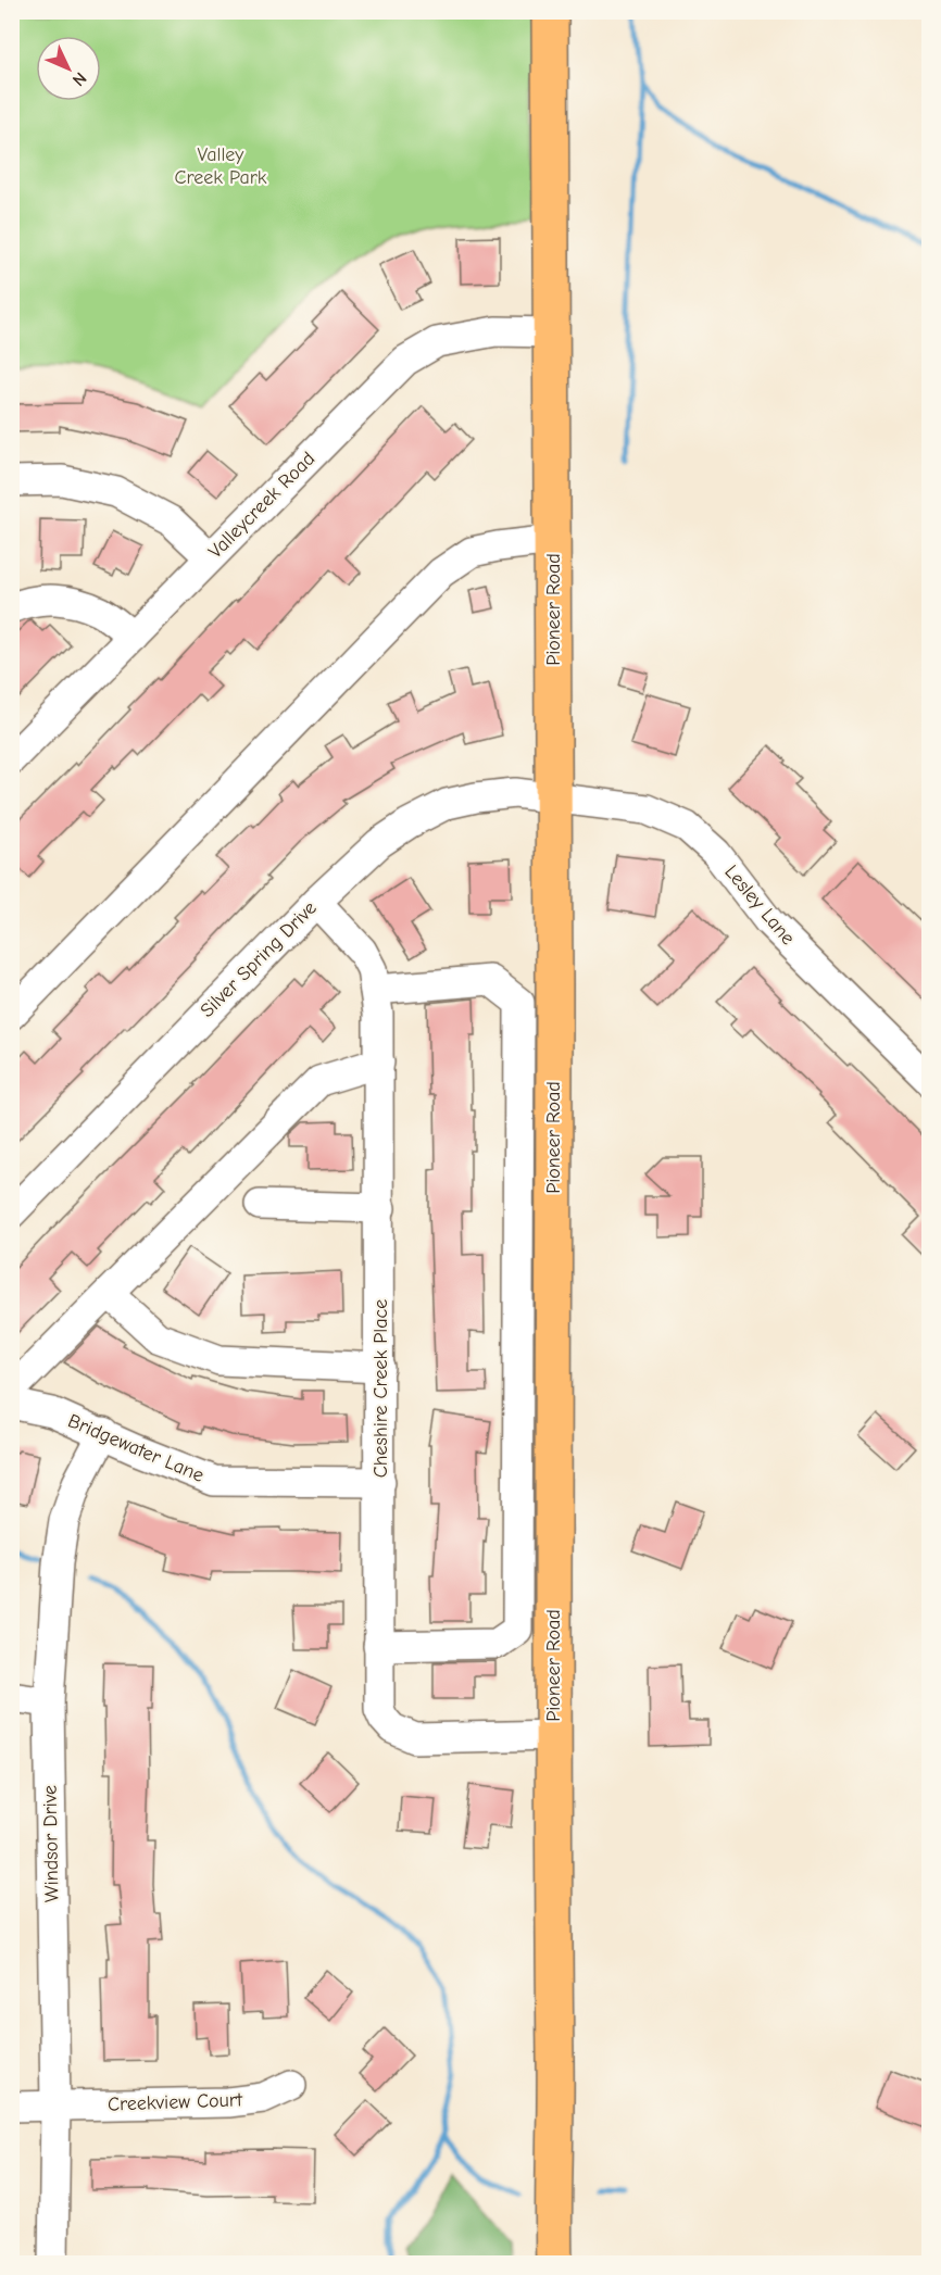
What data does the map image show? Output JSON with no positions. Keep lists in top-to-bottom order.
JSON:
{
  "streets": {
    "main road": ["Pioneer Road"],
    "street": [
      "Valleycreek Road",
      "Lesley Lane",
      "Silver Spring Drive",
      "Cheshire Creek Place",
      "Bridgewater Lane",
      "Windsor Drive",
      "Creekview Court"
    ]
  },
  "crossings": [
    ["Valleycreek Road", "Pioneer Road"],
    ["Pioneer Road", "Lesley Lane"],
    ["Pioneer Road", "Silver Spring Drive"],
    ["Pioneer Road", "Cheshire Creek Place"],
    ["Lesley Lane", "Silver Spring Drive"],
    ["Silver Spring Drive", "Cheshire Creek Place"],
    ["Cheshire Creek Place", "Bridgewater Lane"],
    ["Bridgewater Lane", "Windsor Drive"],
    ["Windsor Drive", "Creekview Court"]
  ],
  "parks": ["Valley Creek Park"],
  "north": "bottom right"
}
